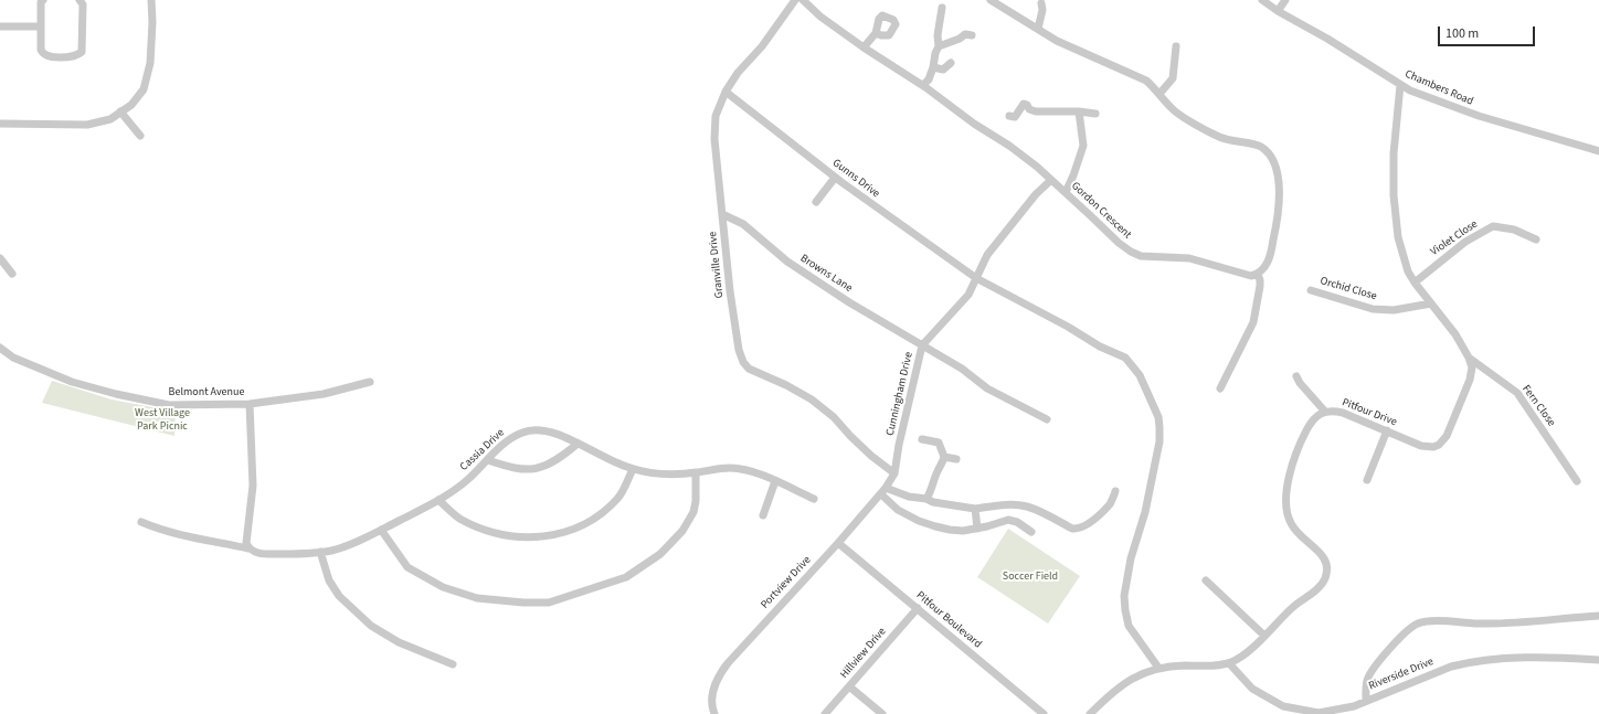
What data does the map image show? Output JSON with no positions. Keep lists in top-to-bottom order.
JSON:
{
  "streets": {
    "street": [
      "Chambers Road",
      "Gunns Drive",
      "Gordon Crescent",
      "Violet Close",
      "Granville Drive",
      "Browns Lane",
      "Orchid Close",
      "Belmont Avenue",
      "Cunningham Drive",
      "Fern Close",
      "Pitfour Drive",
      "Cassia Drive",
      "Portview Drive",
      "Pitfour Boulevard",
      "Hillview Drive",
      "Riverside Drive"
    ]
  },
  "crossings": [
    ["Chambers Road", "Pitfour Drive"],
    ["Gunns Drive", "Granville Drive"],
    ["Gunns Drive", "Cunningham Drive"],
    ["Gunns Drive", "Pitfour Drive"],
    ["Gordon Crescent", "Cunningham Drive"],
    ["Violet Close", "Pitfour Drive"],
    ["Granville Drive", "Browns Lane"],
    ["Granville Drive", "Cunningham Drive"],
    ["Granville Drive", "Portview Drive"],
    ["Browns Lane", "Cunningham Drive"],
    ["Orchid Close", "Pitfour Drive"],
    ["Cunningham Drive", "Portview Drive"],
    ["Fern Close", "Pitfour Drive"],
    ["Pitfour Drive", "Riverside Drive"],
    ["Portview Drive", "Pitfour Boulevard"],
    ["Pitfour Boulevard", "Hillview Drive"]
  ],
  "parks": ["West Village Park Picnic", "Soccer Field"],
  "scale_bar": "100 m"
}
